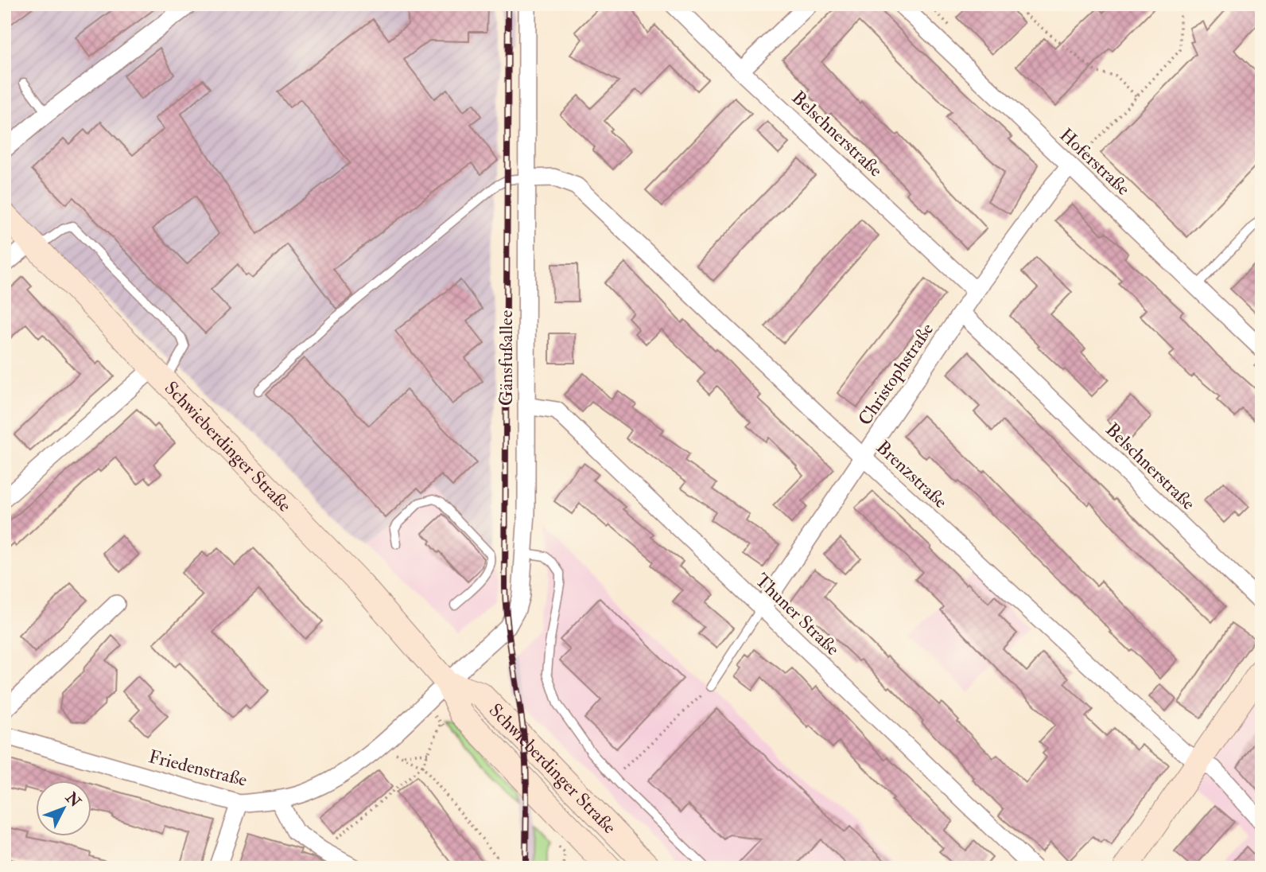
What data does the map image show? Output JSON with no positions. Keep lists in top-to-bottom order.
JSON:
{
  "streets": {
    "main road": ["Schwieberdinger Straße"],
    "street": [
      "Belschnerstraße",
      "Hoferstraße",
      "Gänsfußallee",
      "Christophstraße",
      "Brenzstraße",
      "Thuner Straße",
      "Friedenstraße"
    ]
  },
  "crossings": [
    ["Belschnerstraße", "Christophstraße"],
    ["Hoferstraße", "Christophstraße"],
    ["Gänsfußallee", "Schwieberdinger Straße"],
    ["Gänsfußallee", "Brenzstraße"],
    ["Gänsfußallee", "Thuner Straße"],
    ["Gänsfußallee", "Friedenstraße"],
    ["Christophstraße", "Brenzstraße"],
    ["Christophstraße", "Thuner Straße"],
    ["Schwieberdinger Straße", "Friedenstraße"]
  ],
  "north": "top right"
}
